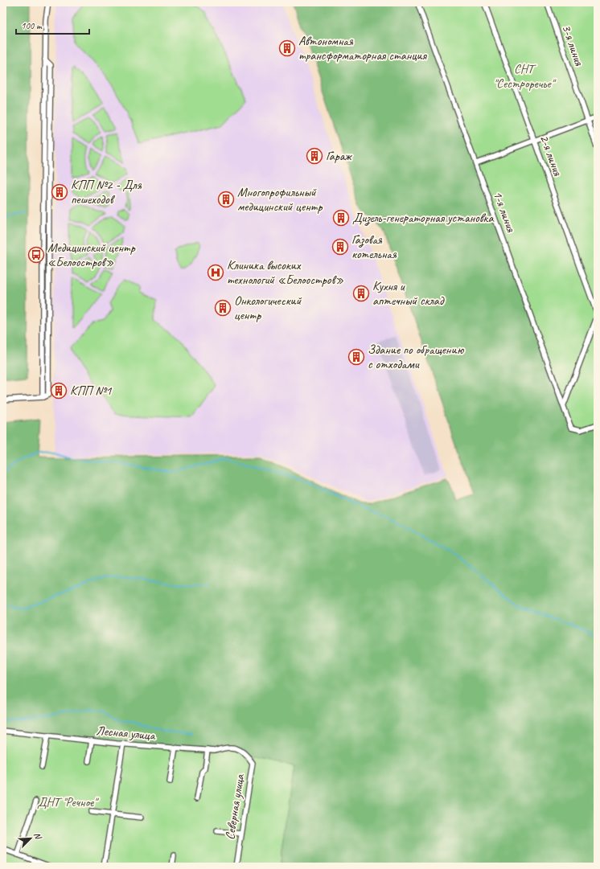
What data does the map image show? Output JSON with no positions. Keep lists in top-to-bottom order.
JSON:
{
  "streets": {
    "street": [
      "3-я линия",
      "2-я линия",
      "1-я линия",
      "Лесная улица",
      "Северная улица"
    ]
  },
  "crossings": [
    ["2-я линия", "1-я линия"],
    ["Лесная улица", "Северная улица"]
  ],
  "parks": ["СНТ \"Сестроречье\"", "ДНТ \"Речное\""],
  "places": {
    "building": [
      "Автономная трансформаторная станция",
      "Гараж",
      "КПП №2 - Для пешеходов",
      "Многопрофильный медицинский центр",
      "Дизель-генераторная установка",
      "Газовая котельная",
      "Кухня и аптечный склад",
      "Онкологический центр",
      "Здание по обращению с отходами",
      "КПП №1"
    ],
    "bus stop": ["Медицинский центр «Белоостров»"],
    "hospital": ["Клиника высоких технологий «Белоостров»"]
  },
  "scale_bar": "100 m",
  "north": "top right"
}
